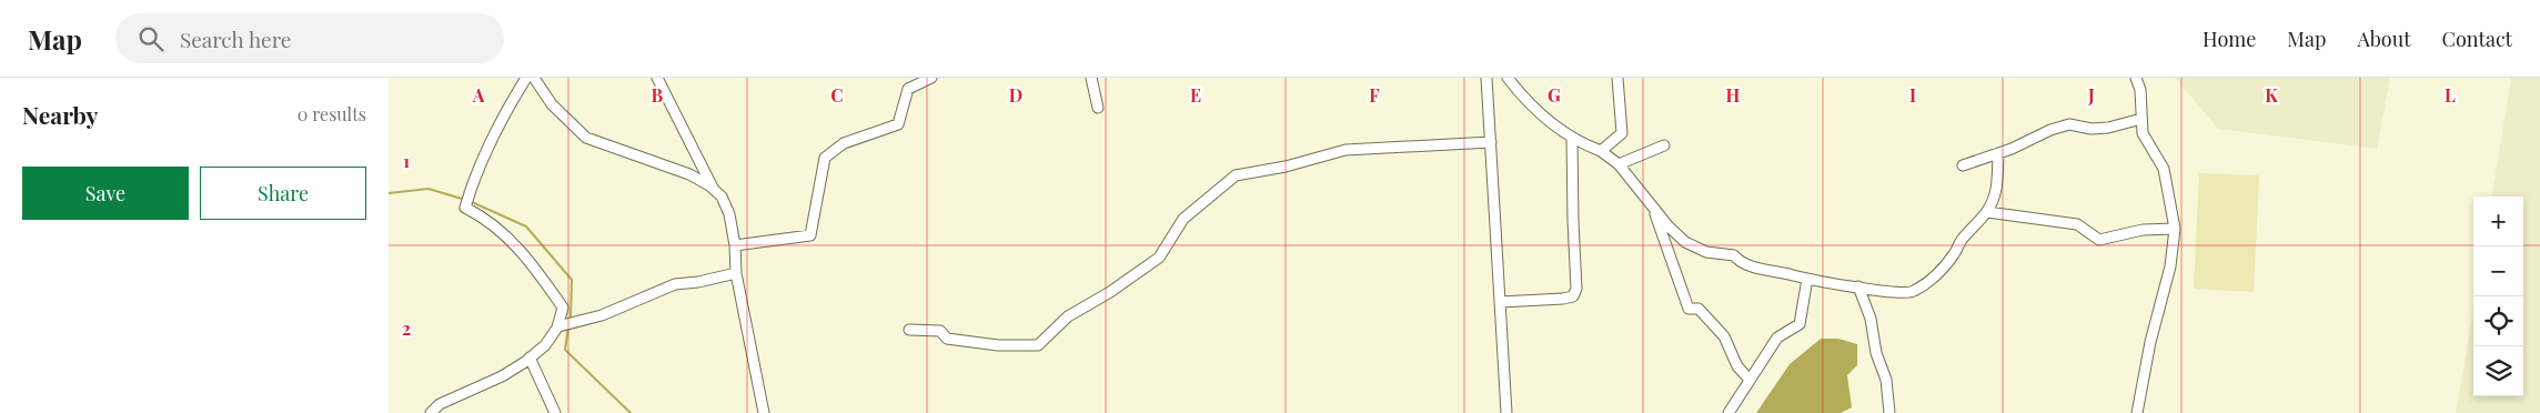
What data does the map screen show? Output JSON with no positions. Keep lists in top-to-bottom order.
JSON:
{
  "page": {
    "header": "Map",
    "search": "Search here",
    "nav": [
      "Home",
      "Map",
      "About",
      "Contact"
    ],
    "heading": ["Nearby", "0 results"],
    "buttons": ["Save", "Share"],
    "map_buttons": ["+", "−"]
  },
  "grid": {
    "columns": [
      "A",
      "B",
      "C",
      "D",
      "E",
      "F",
      "G",
      "H",
      "I",
      "J",
      "K",
      "L"
    ],
    "rows": ["1", "2"]
  }
}
